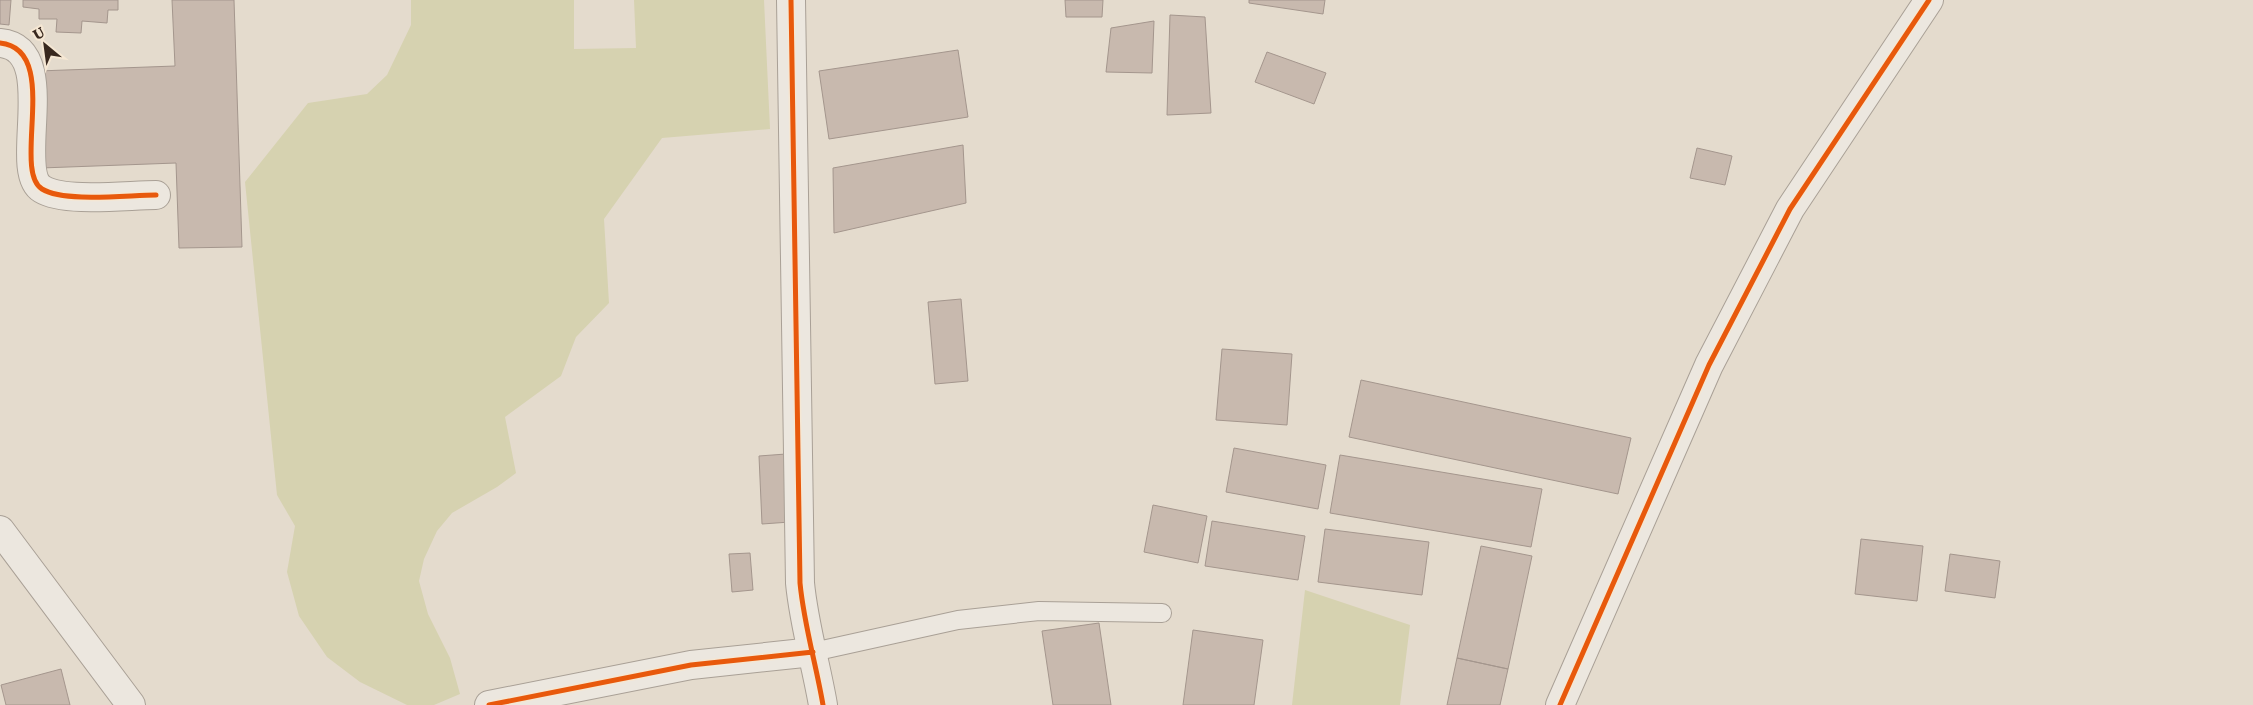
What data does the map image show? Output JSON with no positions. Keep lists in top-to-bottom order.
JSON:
{
  "north": "top left"
}
